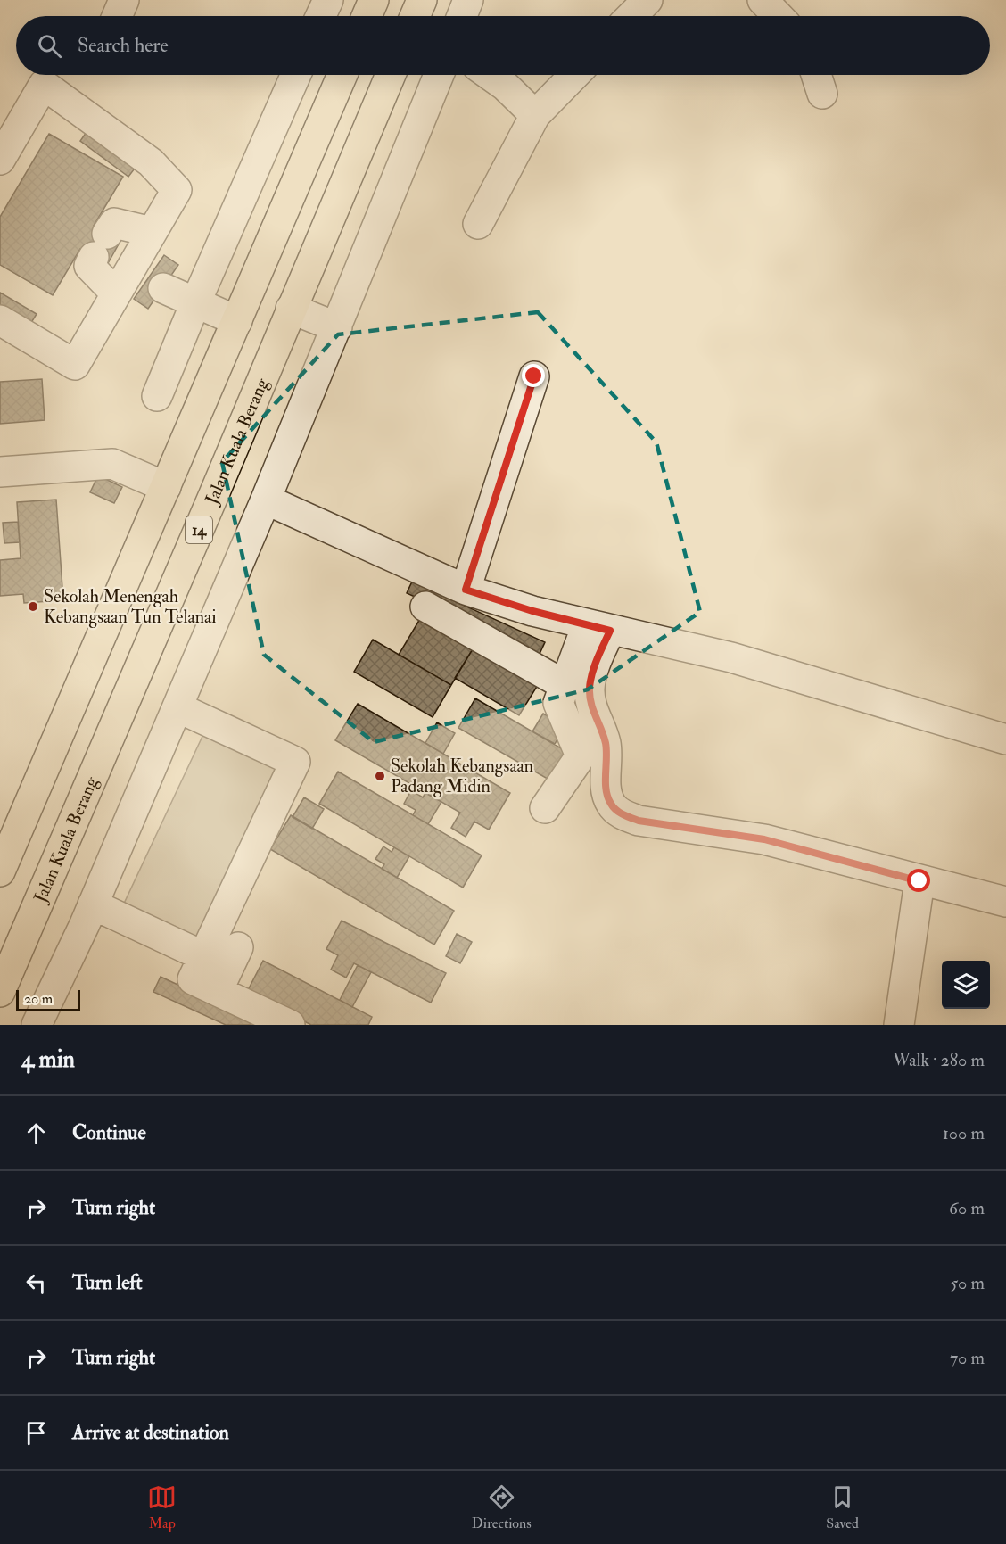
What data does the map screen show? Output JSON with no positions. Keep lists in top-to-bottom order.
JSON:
{
  "streets": {
    "highway": ["Jalan Kuala Berang", "14"]
  },
  "places": ["Sekolah Menengah Kebangsaan Tun Telanai", "Sekolah Kebangsaan Padang Midin"],
  "scale_bar": "20 m",
  "page": {
    "search": "Search here",
    "scale": "20 m",
    "heading": ["4 min", "Walk · 280 m"],
    "list": [
      ["Continue", "100 m"],
      ["Turn right", "60 m"],
      ["Turn left", "50 m"],
      ["Turn right", "70 m"],
      "Arrive at destination"
    ],
    "nav": ["Map", "Directions", "Saved"]
  }
}
